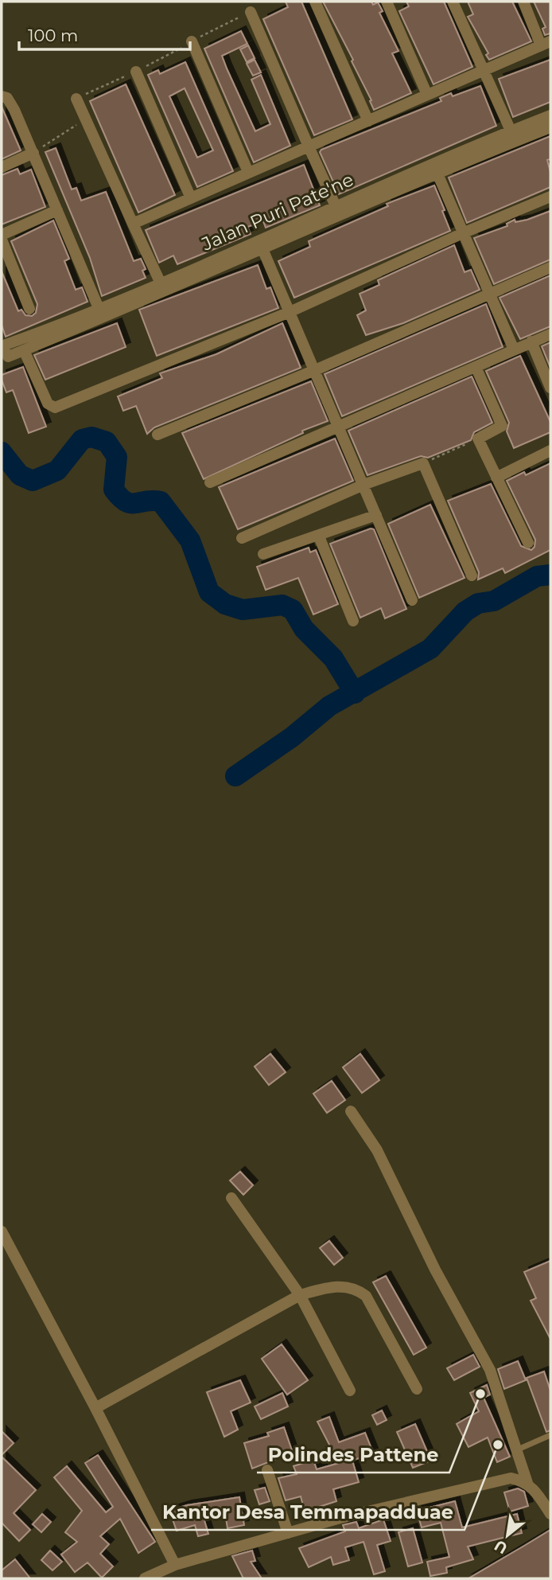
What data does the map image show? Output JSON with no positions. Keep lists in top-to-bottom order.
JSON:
{
  "streets": {
    "street": ["Jalan Puri Pate'ne"]
  },
  "places": ["Polindes Pattene", "Kantor Desa Temmapadduae"],
  "scale_bar": "100 m",
  "north": "bottom left"
}
